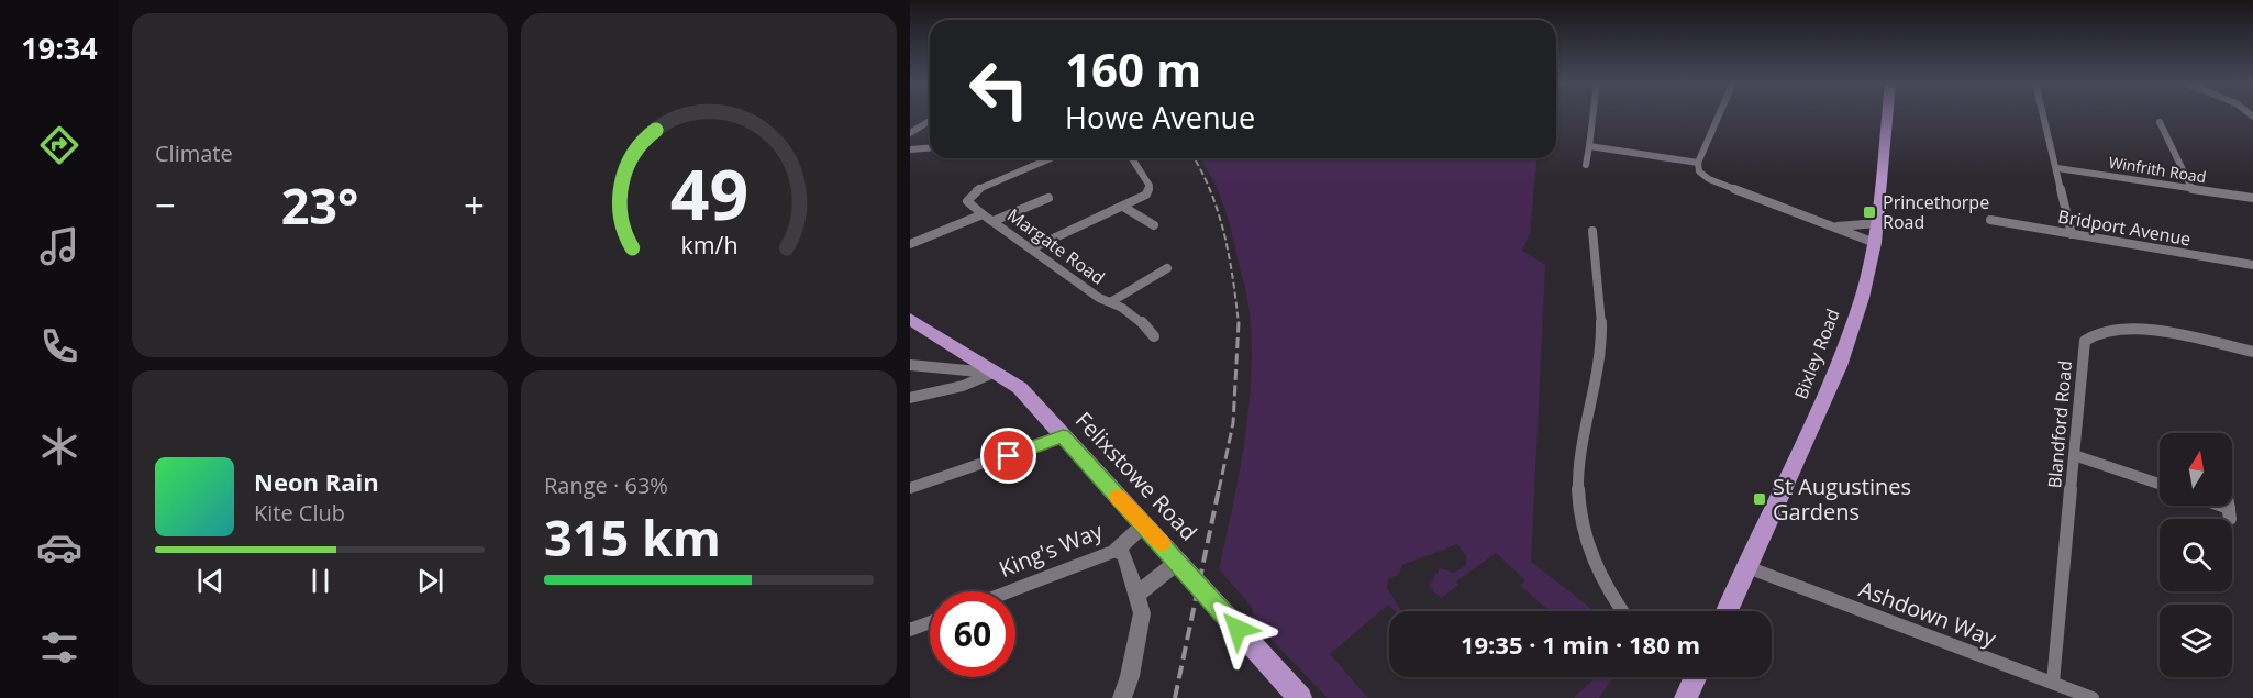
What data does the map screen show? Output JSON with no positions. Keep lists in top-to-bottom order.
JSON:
{
  "streets": {
    "main road": ["Bixley Road", "Felixstowe Road"],
    "street": [
      "Winfrith Road",
      "Bridport Avenue",
      "Margate Road",
      "Blandford Road",
      "King's Way",
      "Ashdown Way"
    ]
  },
  "crossings": [
    ["Bixley Road", "Ashdown Way"],
    ["Blandford Road", "Ashdown Way"],
    ["Felixstowe Road", "King's Way"]
  ],
  "places": {
    "transit": ["Princethorpe Road", "St Augustines Gardens"]
  },
  "north": "top",
  "page": {
    "tabs": "19:34",
    "tile": [
      "Climate",
      ["Range · 63%", "315 km"]
    ],
    "turn": ["160 m", "Howe Avenue"],
    "heat": ["−", "23°", "+"],
    "song": ["Neon Rain", "Kite Club"],
    "limit": "60",
    "trip": "19:35 · 1 min · 180 m",
    "gauge": ["49", "km/h"]
  }
}
